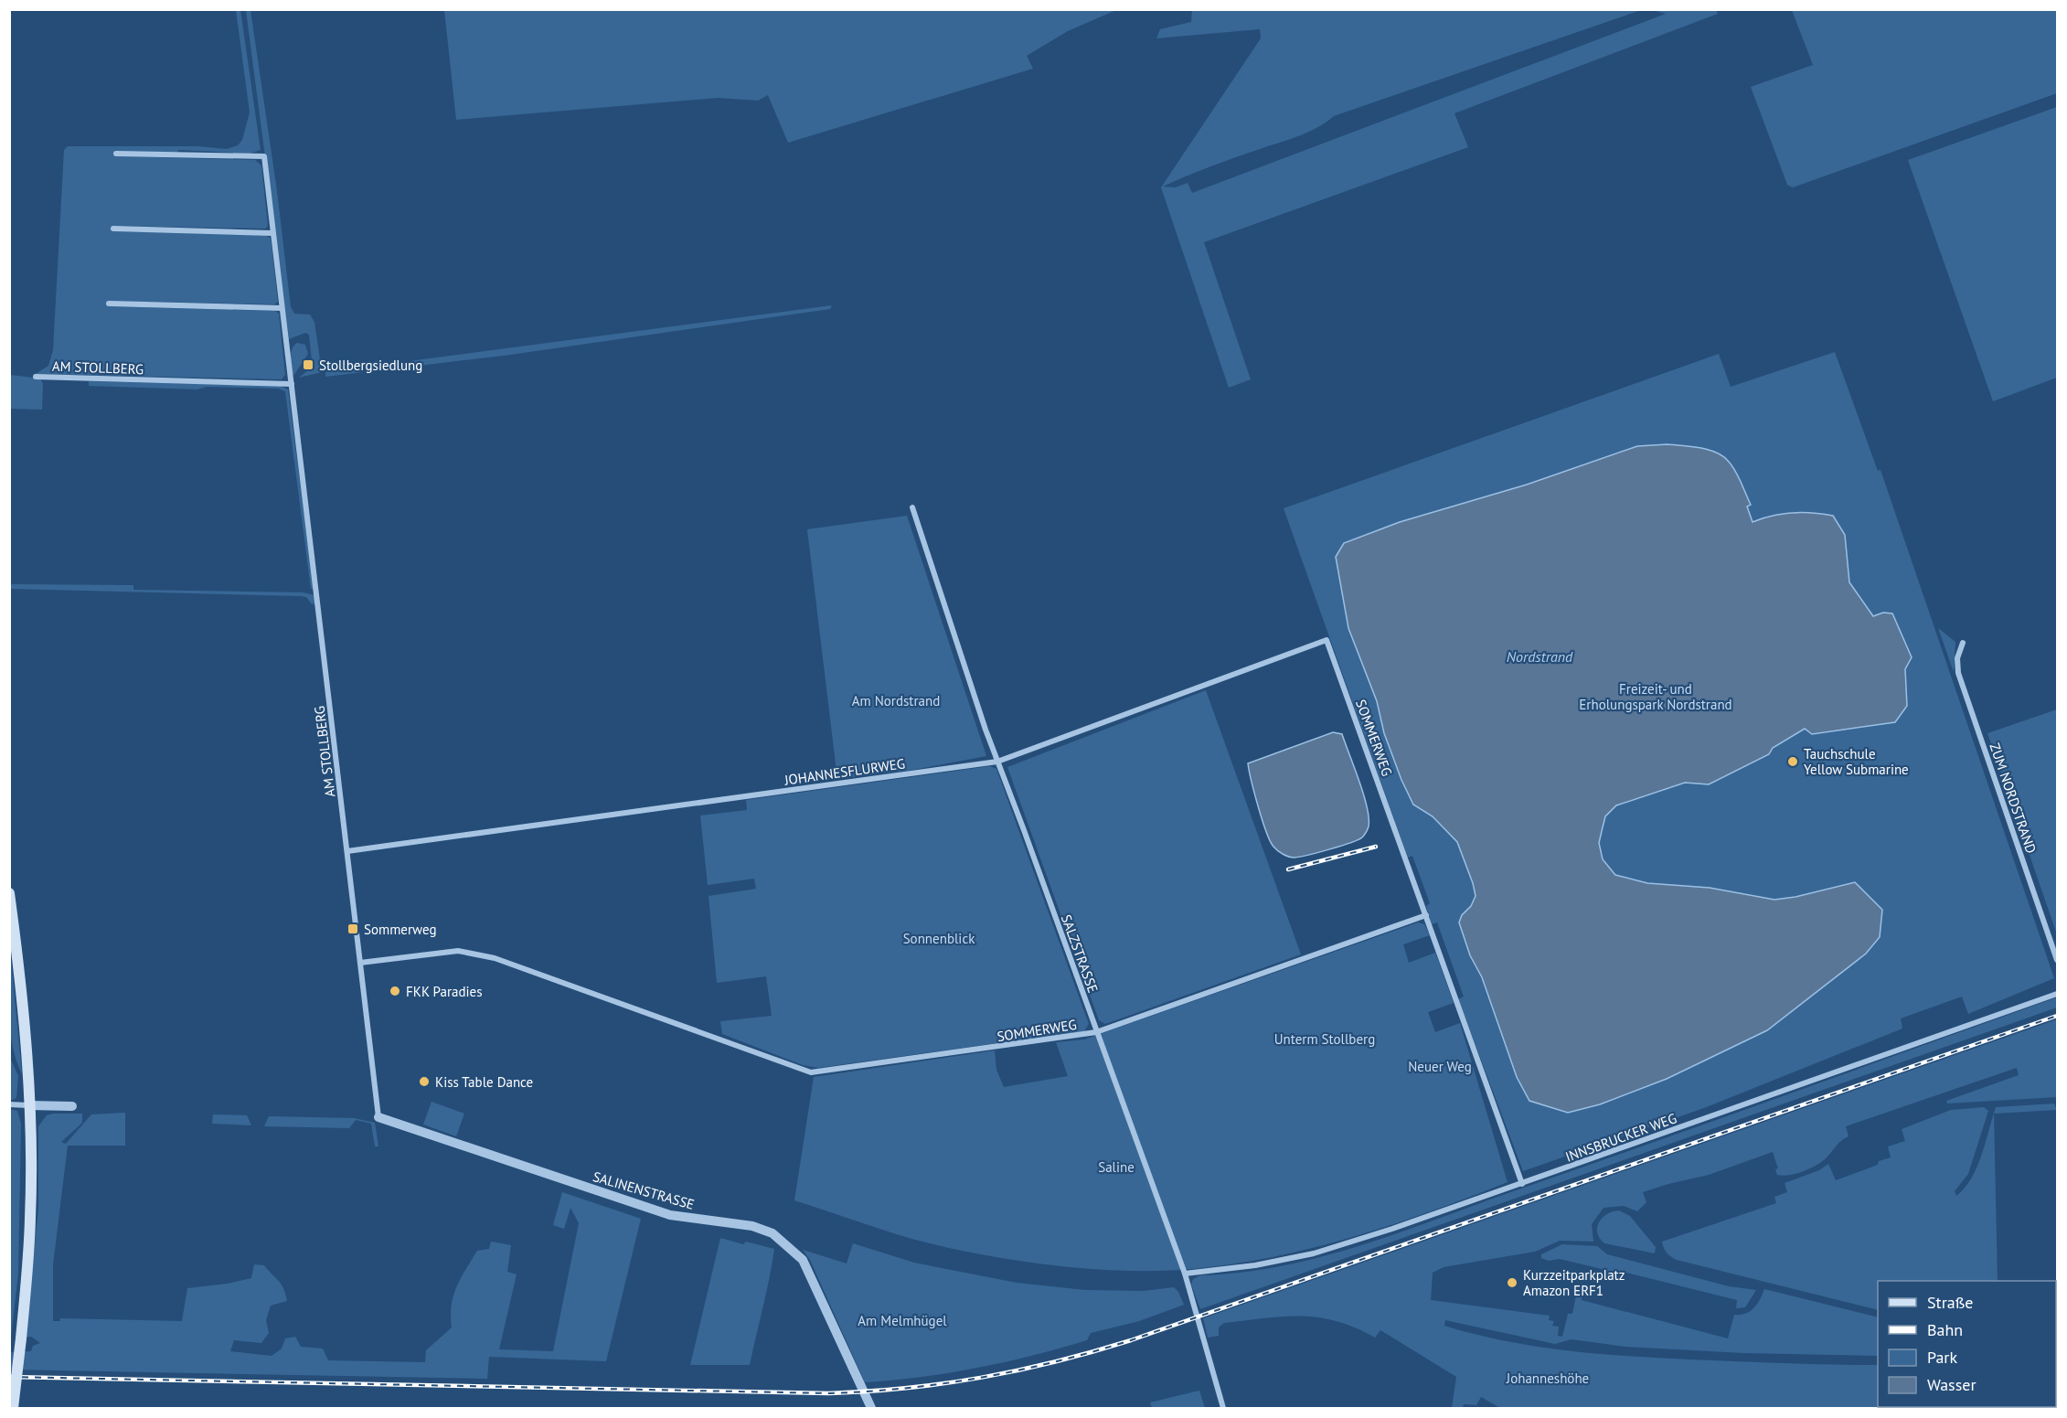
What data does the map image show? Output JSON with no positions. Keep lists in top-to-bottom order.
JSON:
{
  "streets": {
    "street": [
      "AM STOLLBERG",
      "SOMMERWEG",
      "JOHANNESFLURWEG",
      "ZUM NORDSTRAND",
      "SALZSTRASSE",
      "INNSBRUCKER WEG",
      "SALINENSTRASSE"
    ]
  },
  "crossings": [
    ["AM STOLLBERG", "SOMMERWEG"],
    ["AM STOLLBERG", "JOHANNESFLURWEG"],
    ["AM STOLLBERG", "SALINENSTRASSE"],
    ["SOMMERWEG", "JOHANNESFLURWEG"],
    ["SOMMERWEG", "SALZSTRASSE"],
    ["JOHANNESFLURWEG", "SALZSTRASSE"],
    ["SALZSTRASSE", "INNSBRUCKER WEG"]
  ],
  "water": ["Nordstrand"],
  "parks": [
    "Freizeit- und Erholungspark Nordstrand",
    "Am Nordstrand",
    "Sonnenblick",
    "Unterm Stollberg",
    "Neuer Weg",
    "Saline",
    "Am Melmhügel",
    "Johanneshöhe"
  ],
  "places": {
    "transit": ["Stollbergsiedlung", "Sommerweg"],
    "other": [
      "Tauchschule Yellow Submarine",
      "FKK Paradies",
      "Kiss Table Dance",
      "Kurzzeitparkplatz Amazon ERF1"
    ]
  },
  "legend": [
    "Straße",
    "Bahn",
    "Park",
    "Wasser"
  ]
}
